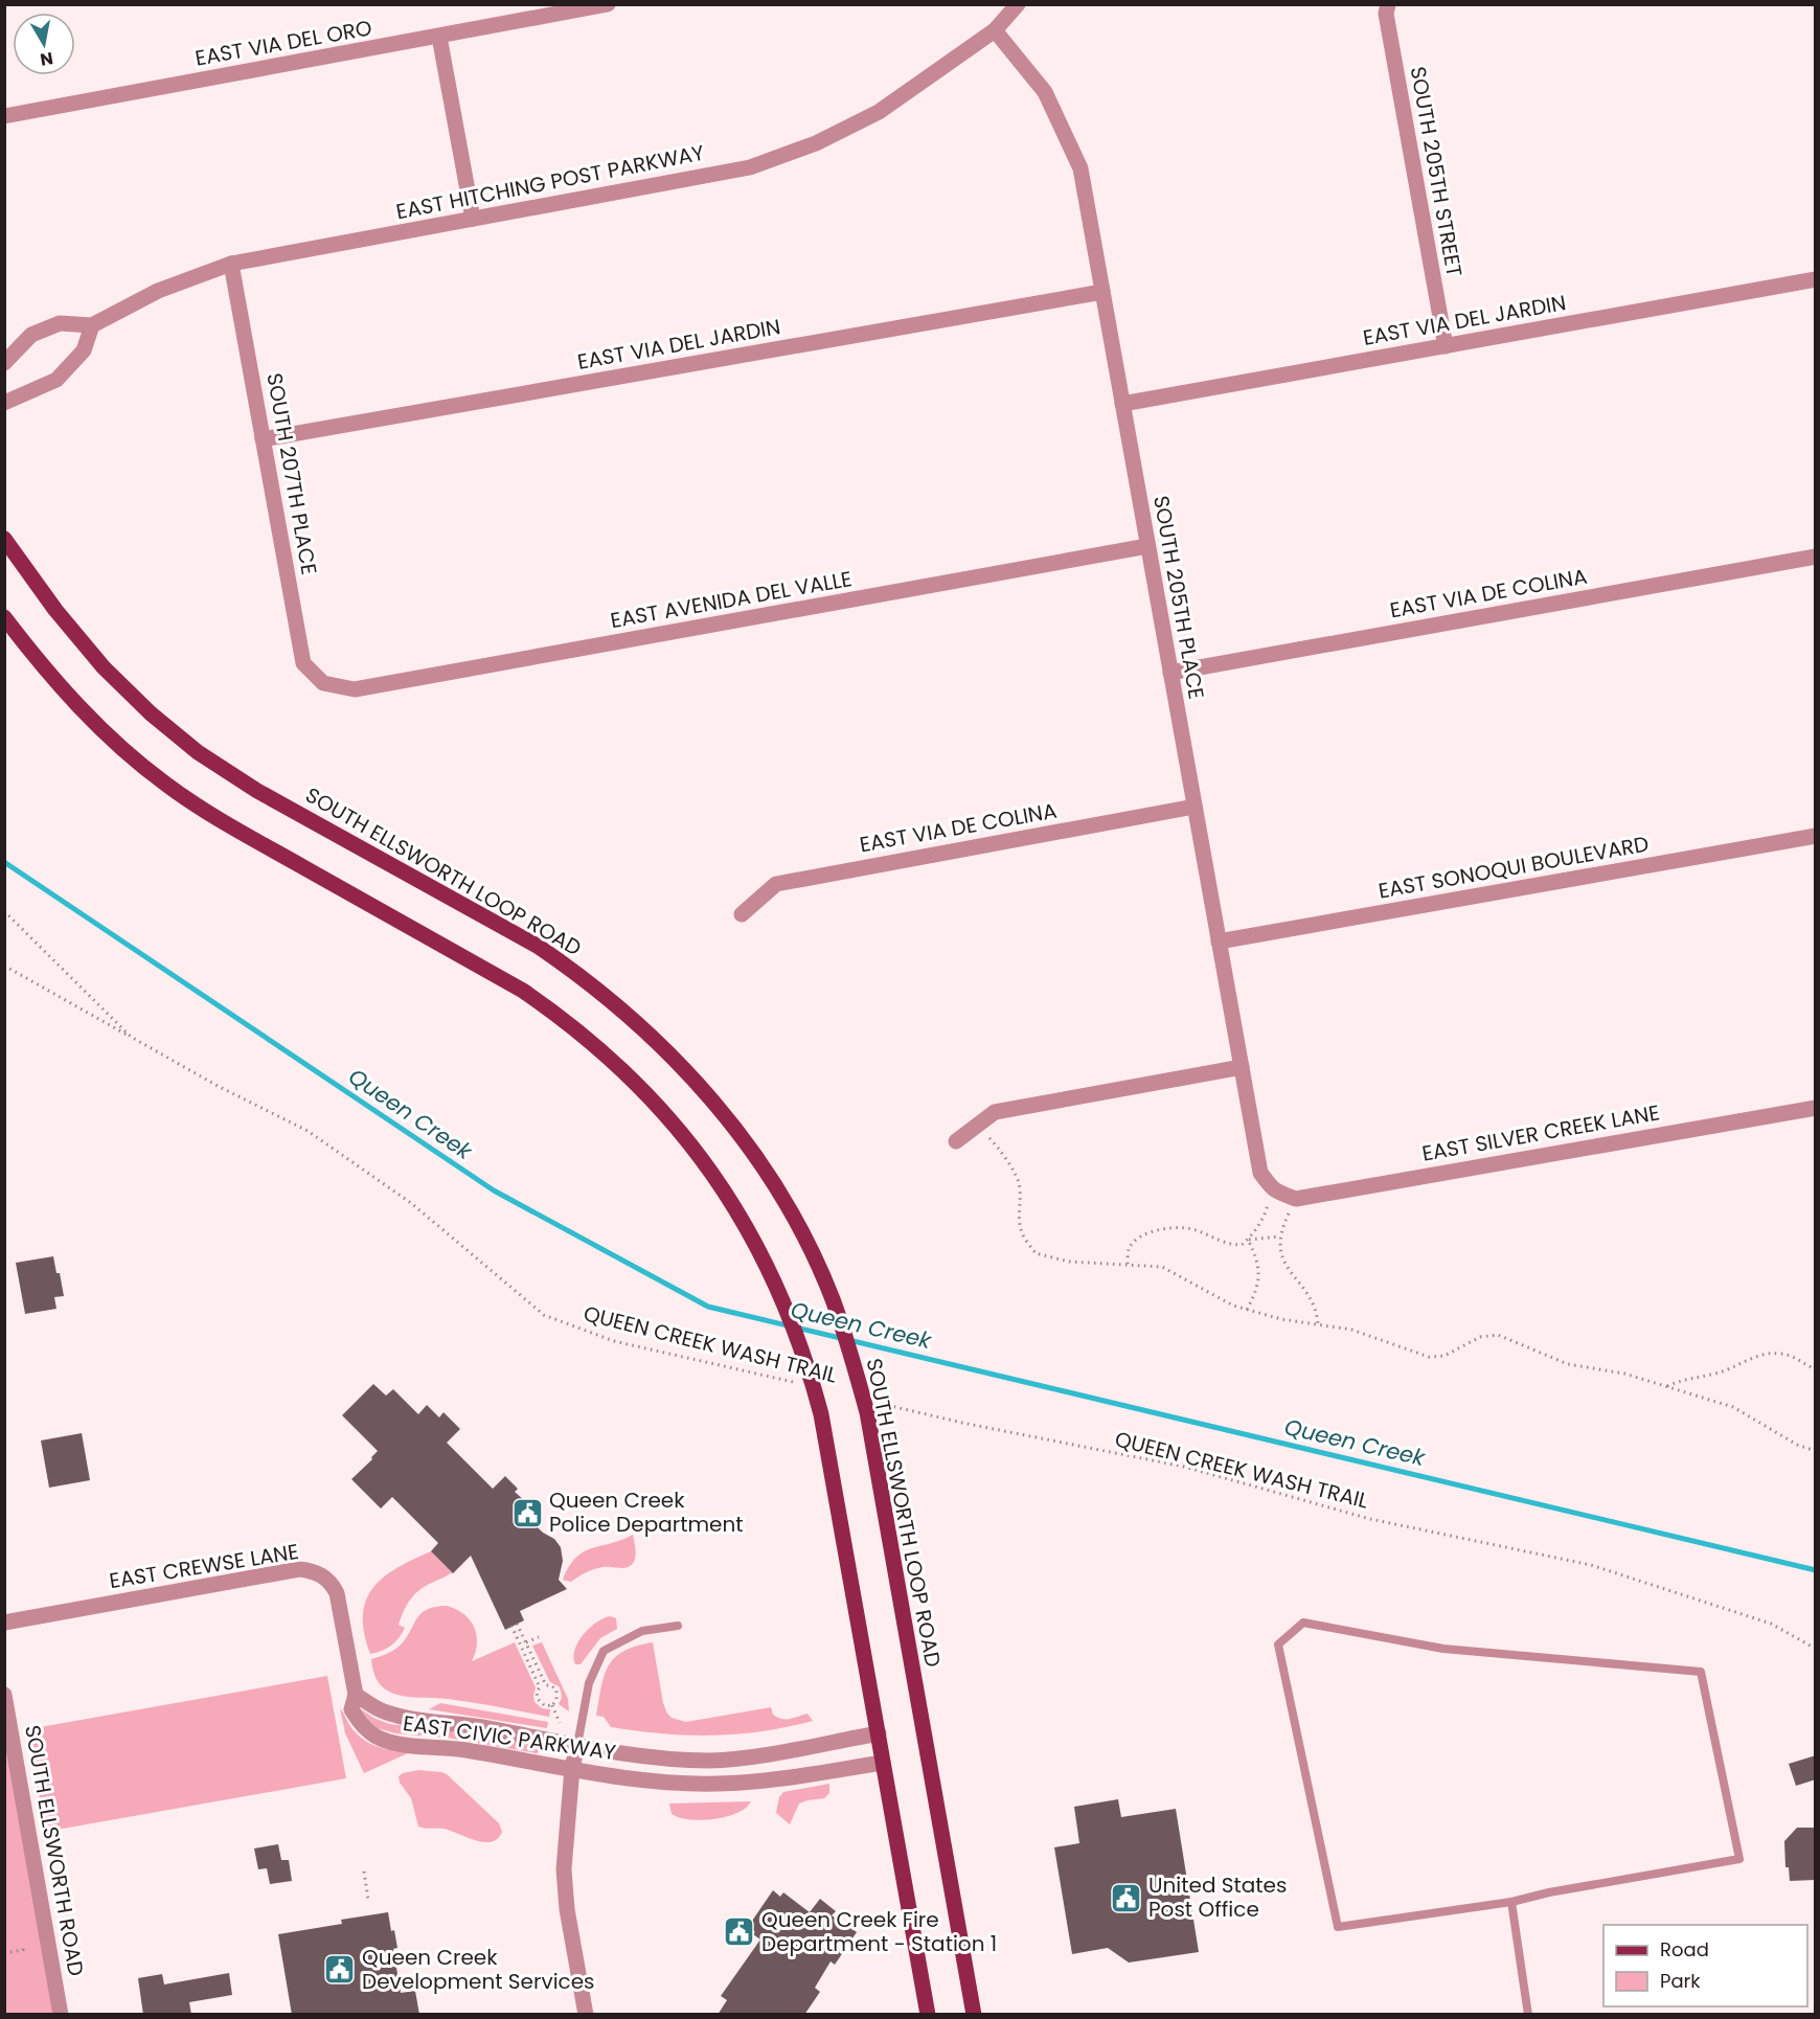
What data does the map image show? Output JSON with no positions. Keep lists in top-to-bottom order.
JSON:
{
  "streets": {
    "main road": ["SOUTH ELLSWORTH LOOP ROAD"],
    "street": [
      "EAST VIA DEL ORO",
      "SOUTH 205TH STREET",
      "EAST HITCHING POST PARKWAY",
      "EAST VIA DEL JARDIN",
      "SOUTH 207TH PLACE",
      "EAST VIA DE COLINA",
      "SOUTH 205TH PLACE",
      "EAST AVENIDA DEL VALLE",
      "EAST SONOQUI BOULEVARD",
      "EAST SILVER CREEK LANE",
      "EAST CREWSE LANE",
      "EAST CIVIC PARKWAY",
      "SOUTH ELLSWORTH ROAD"
    ],
    "path": ["QUEEN CREEK WASH TRAIL"]
  },
  "crossings": [
    ["SOUTH 205TH STREET", "EAST VIA DEL JARDIN"],
    ["EAST HITCHING POST PARKWAY", "SOUTH 207TH PLACE"],
    ["EAST HITCHING POST PARKWAY", "SOUTH 205TH PLACE"],
    ["EAST VIA DEL JARDIN", "SOUTH 207TH PLACE"],
    ["EAST VIA DEL JARDIN", "SOUTH 205TH PLACE"],
    ["SOUTH 207TH PLACE", "EAST AVENIDA DEL VALLE"],
    ["EAST VIA DE COLINA", "SOUTH 205TH PLACE"],
    ["SOUTH 205TH PLACE", "EAST AVENIDA DEL VALLE"],
    ["SOUTH 205TH PLACE", "EAST SONOQUI BOULEVARD"],
    ["SOUTH 205TH PLACE", "EAST SILVER CREEK LANE"],
    ["EAST CREWSE LANE", "EAST CIVIC PARKWAY"]
  ],
  "water": ["Queen Creek"],
  "places": {
    "public building": [
      "Queen Creek Police Department",
      "United States Post Office",
      "Queen Creek Fire Department - Station 1",
      "Queen Creek Development Services"
    ]
  },
  "legend": ["Road", "Park"],
  "north": "bottom"
}
